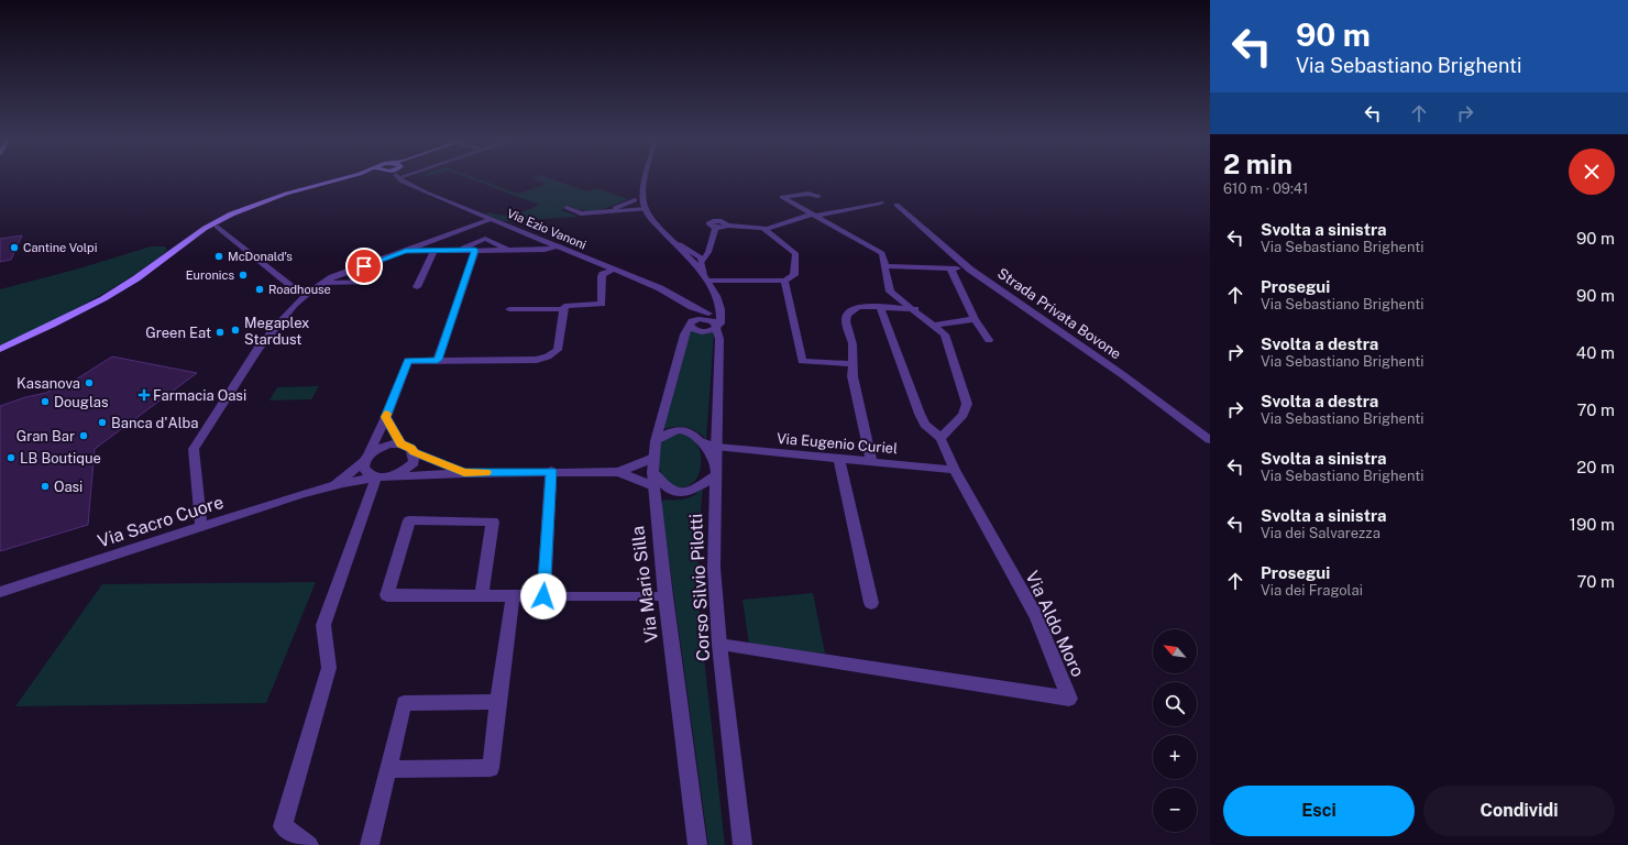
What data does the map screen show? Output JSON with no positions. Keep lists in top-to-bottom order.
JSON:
{
  "streets": {
    "street": [
      "Via Ezio Vanoni",
      "Strada Privata Bovone",
      "Via Eugenio Curiel",
      "Via Sacro Cuore",
      "Via Mario Silla",
      "Corso Silvio Pilotti",
      "Via Aldo Moro"
    ]
  },
  "crossings": [
    ["Via Eugenio Curiel", "Via Mario Silla"],
    ["Via Eugenio Curiel", "Corso Silvio Pilotti"],
    ["Via Eugenio Curiel", "Via Aldo Moro"],
    ["Via Mario Silla", "Corso Silvio Pilotti"],
    ["Corso Silvio Pilotti", "Via Aldo Moro"]
  ],
  "places": {
    "other": [
      "Cantine Volpi",
      "McDonald's",
      "Euronics",
      "Roadhouse",
      "Megaplex Stardust",
      "Green Eat",
      "Kasanova",
      "Douglas",
      "Banca d'Alba",
      "Gran Bar",
      "LB Boutique",
      "Oasi"
    ],
    "health": ["Farmacia Oasi"]
  },
  "north": "top left",
  "page": {
    "turn": ["90 m", "Via Sebastiano Brighenti"],
    "heading": ["2 min", "610 m · 09:41"],
    "list": [
      {
        "name": "Svolta a sinistra",
        "note": "Via Sebastiano Brighenti",
        "value": "90 m"
      },
      {
        "name": "Prosegui",
        "note": "Via Sebastiano Brighenti",
        "value": "90 m"
      },
      {
        "name": "Svolta a destra",
        "note": "Via Sebastiano Brighenti",
        "value": "40 m"
      },
      {
        "name": "Svolta a destra",
        "note": "Via Sebastiano Brighenti",
        "value": "70 m"
      },
      {
        "name": "Svolta a sinistra",
        "note": "Via Sebastiano Brighenti",
        "value": "20 m"
      },
      {
        "name": "Svolta a sinistra",
        "note": "Via dei Salvarezza",
        "value": "190 m"
      },
      {
        "name": "Prosegui",
        "note": "Via dei Fragolai",
        "value": "70 m"
      }
    ],
    "map_buttons": ["+", "−"],
    "buttons": ["Esci", "Condividi"]
  }
}
